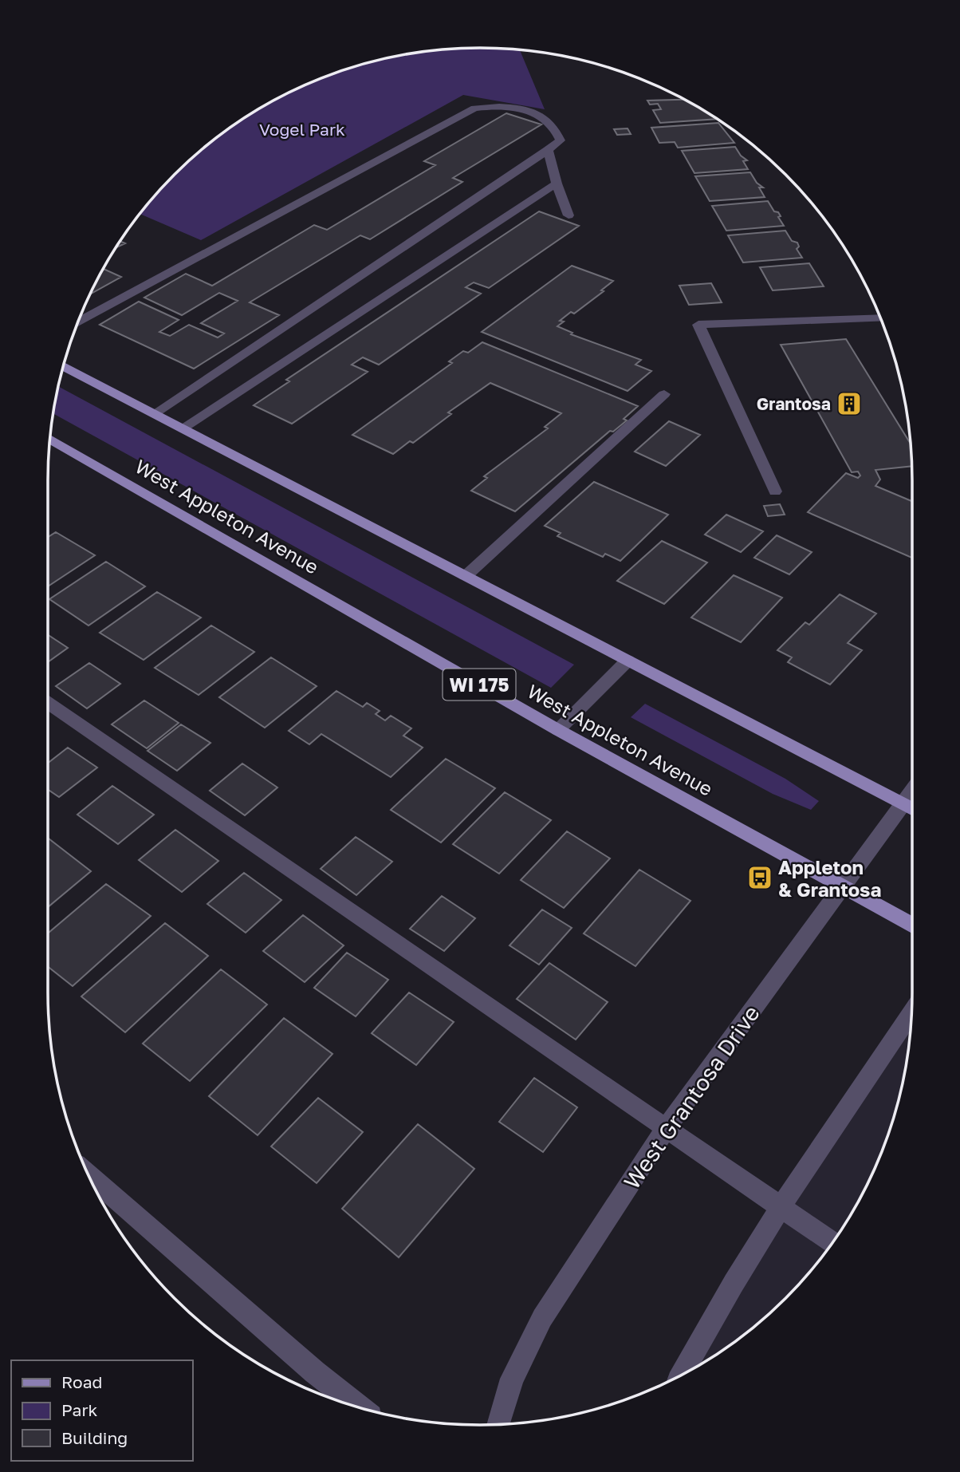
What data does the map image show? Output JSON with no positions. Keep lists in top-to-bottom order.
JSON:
{
  "streets": {
    "main road": ["West Appleton Avenue", "WI 175"],
    "street": ["West Grantosa Drive"]
  },
  "crossings": [
    ["West Appleton Avenue", "West Grantosa Drive"]
  ],
  "parks": ["Vogel Park"],
  "places": {
    "building": ["Grantosa"],
    "bus stop": ["Appleton & Grantosa"]
  },
  "legend": ["Road", "Park", "Building"]
}
